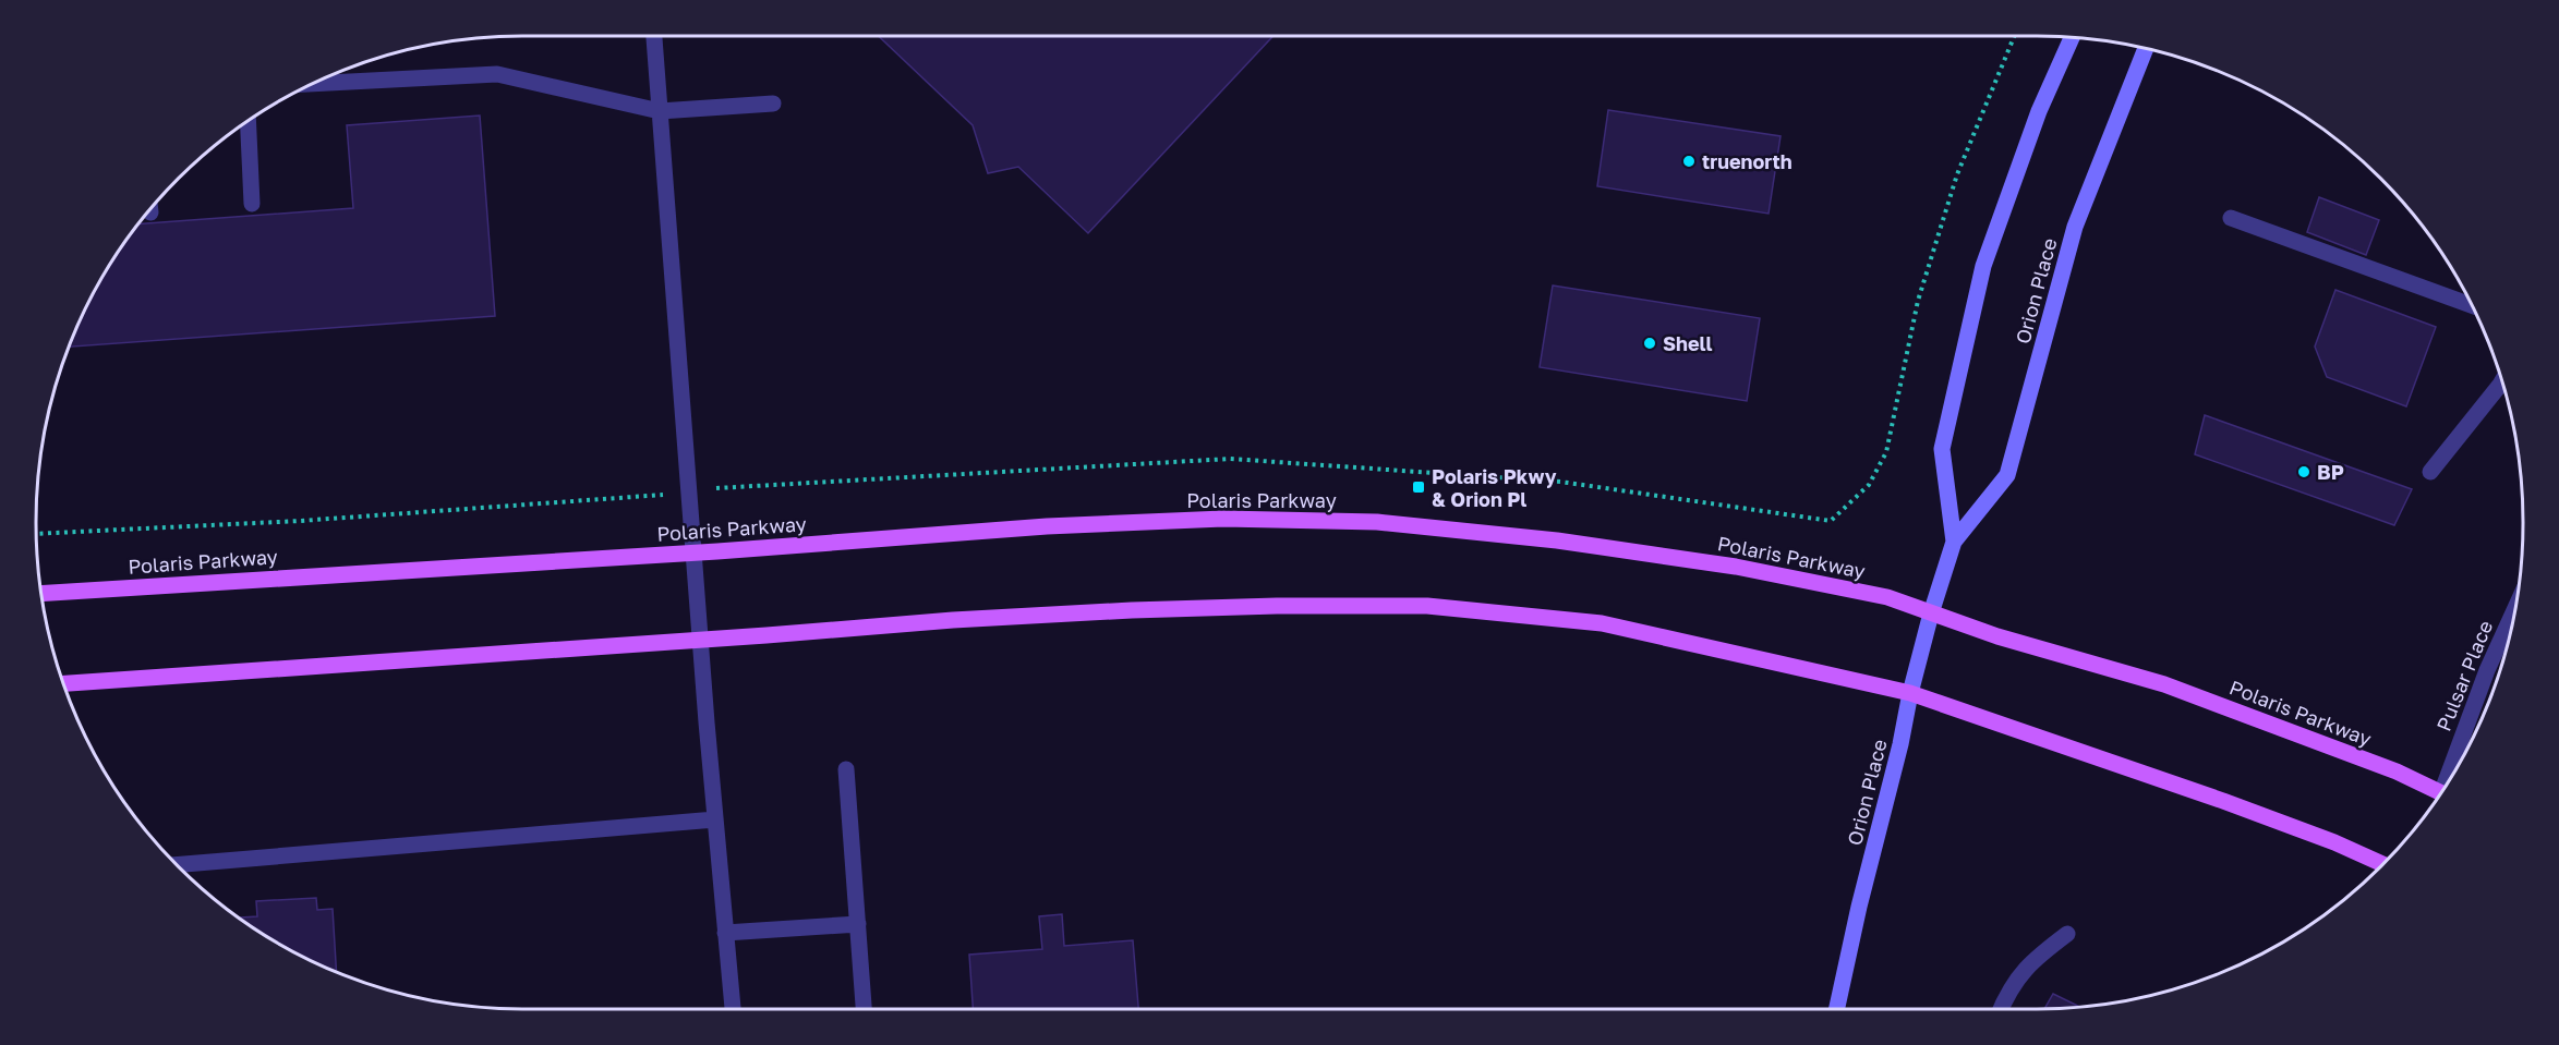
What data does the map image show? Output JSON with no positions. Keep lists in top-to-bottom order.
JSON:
{
  "streets": {
    "main road": ["Orion Place", "Polaris Parkway"],
    "street": ["Pulsar Place"]
  },
  "crossings": [
    ["Orion Place", "Polaris Parkway"]
  ],
  "places": {
    "other": ["truenorth", "Shell", "BP"],
    "transit": ["Polaris Pkwy & Orion Pl"]
  }
}
